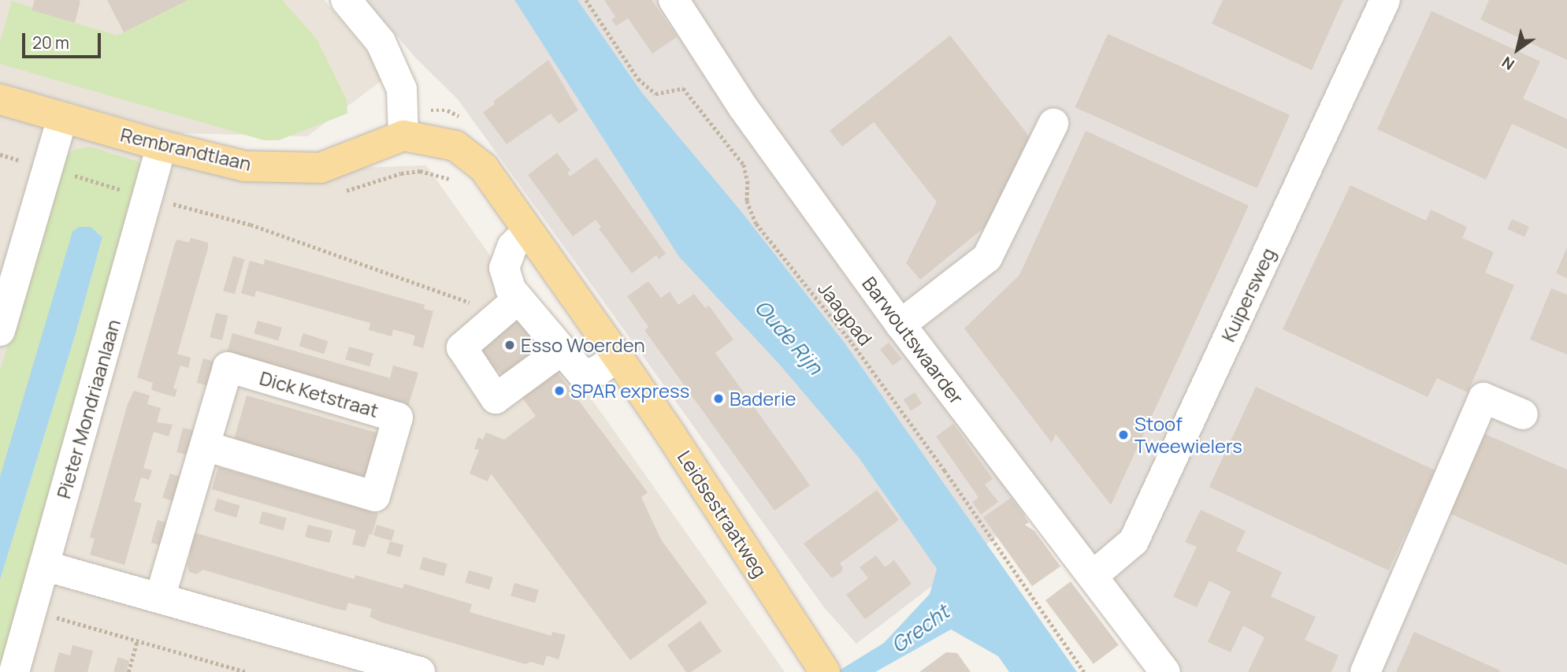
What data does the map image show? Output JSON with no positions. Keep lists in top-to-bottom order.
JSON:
{
  "streets": {
    "main road": ["Rembrandtlaan", "Leidsestraatweg"],
    "street": [
      "Kuipersweg",
      "Barwoutswaarder",
      "Dick Ketstraat",
      "Pieter Mondriaanlaan"
    ],
    "path": ["Jaagpad"]
  },
  "crossings": [
    ["Rembrandtlaan", "Pieter Mondriaanlaan"],
    ["Rembrandtlaan", "Leidsestraatweg"],
    ["Kuipersweg", "Barwoutswaarder"]
  ],
  "water": ["Oude Rijn", "Grecht"],
  "places": [
    "Esso Woerden",
    "SPAR express",
    "Baderie",
    "Stoof Tweewielers"
  ],
  "scale_bar": "20 m",
  "north": "bottom left"
}
